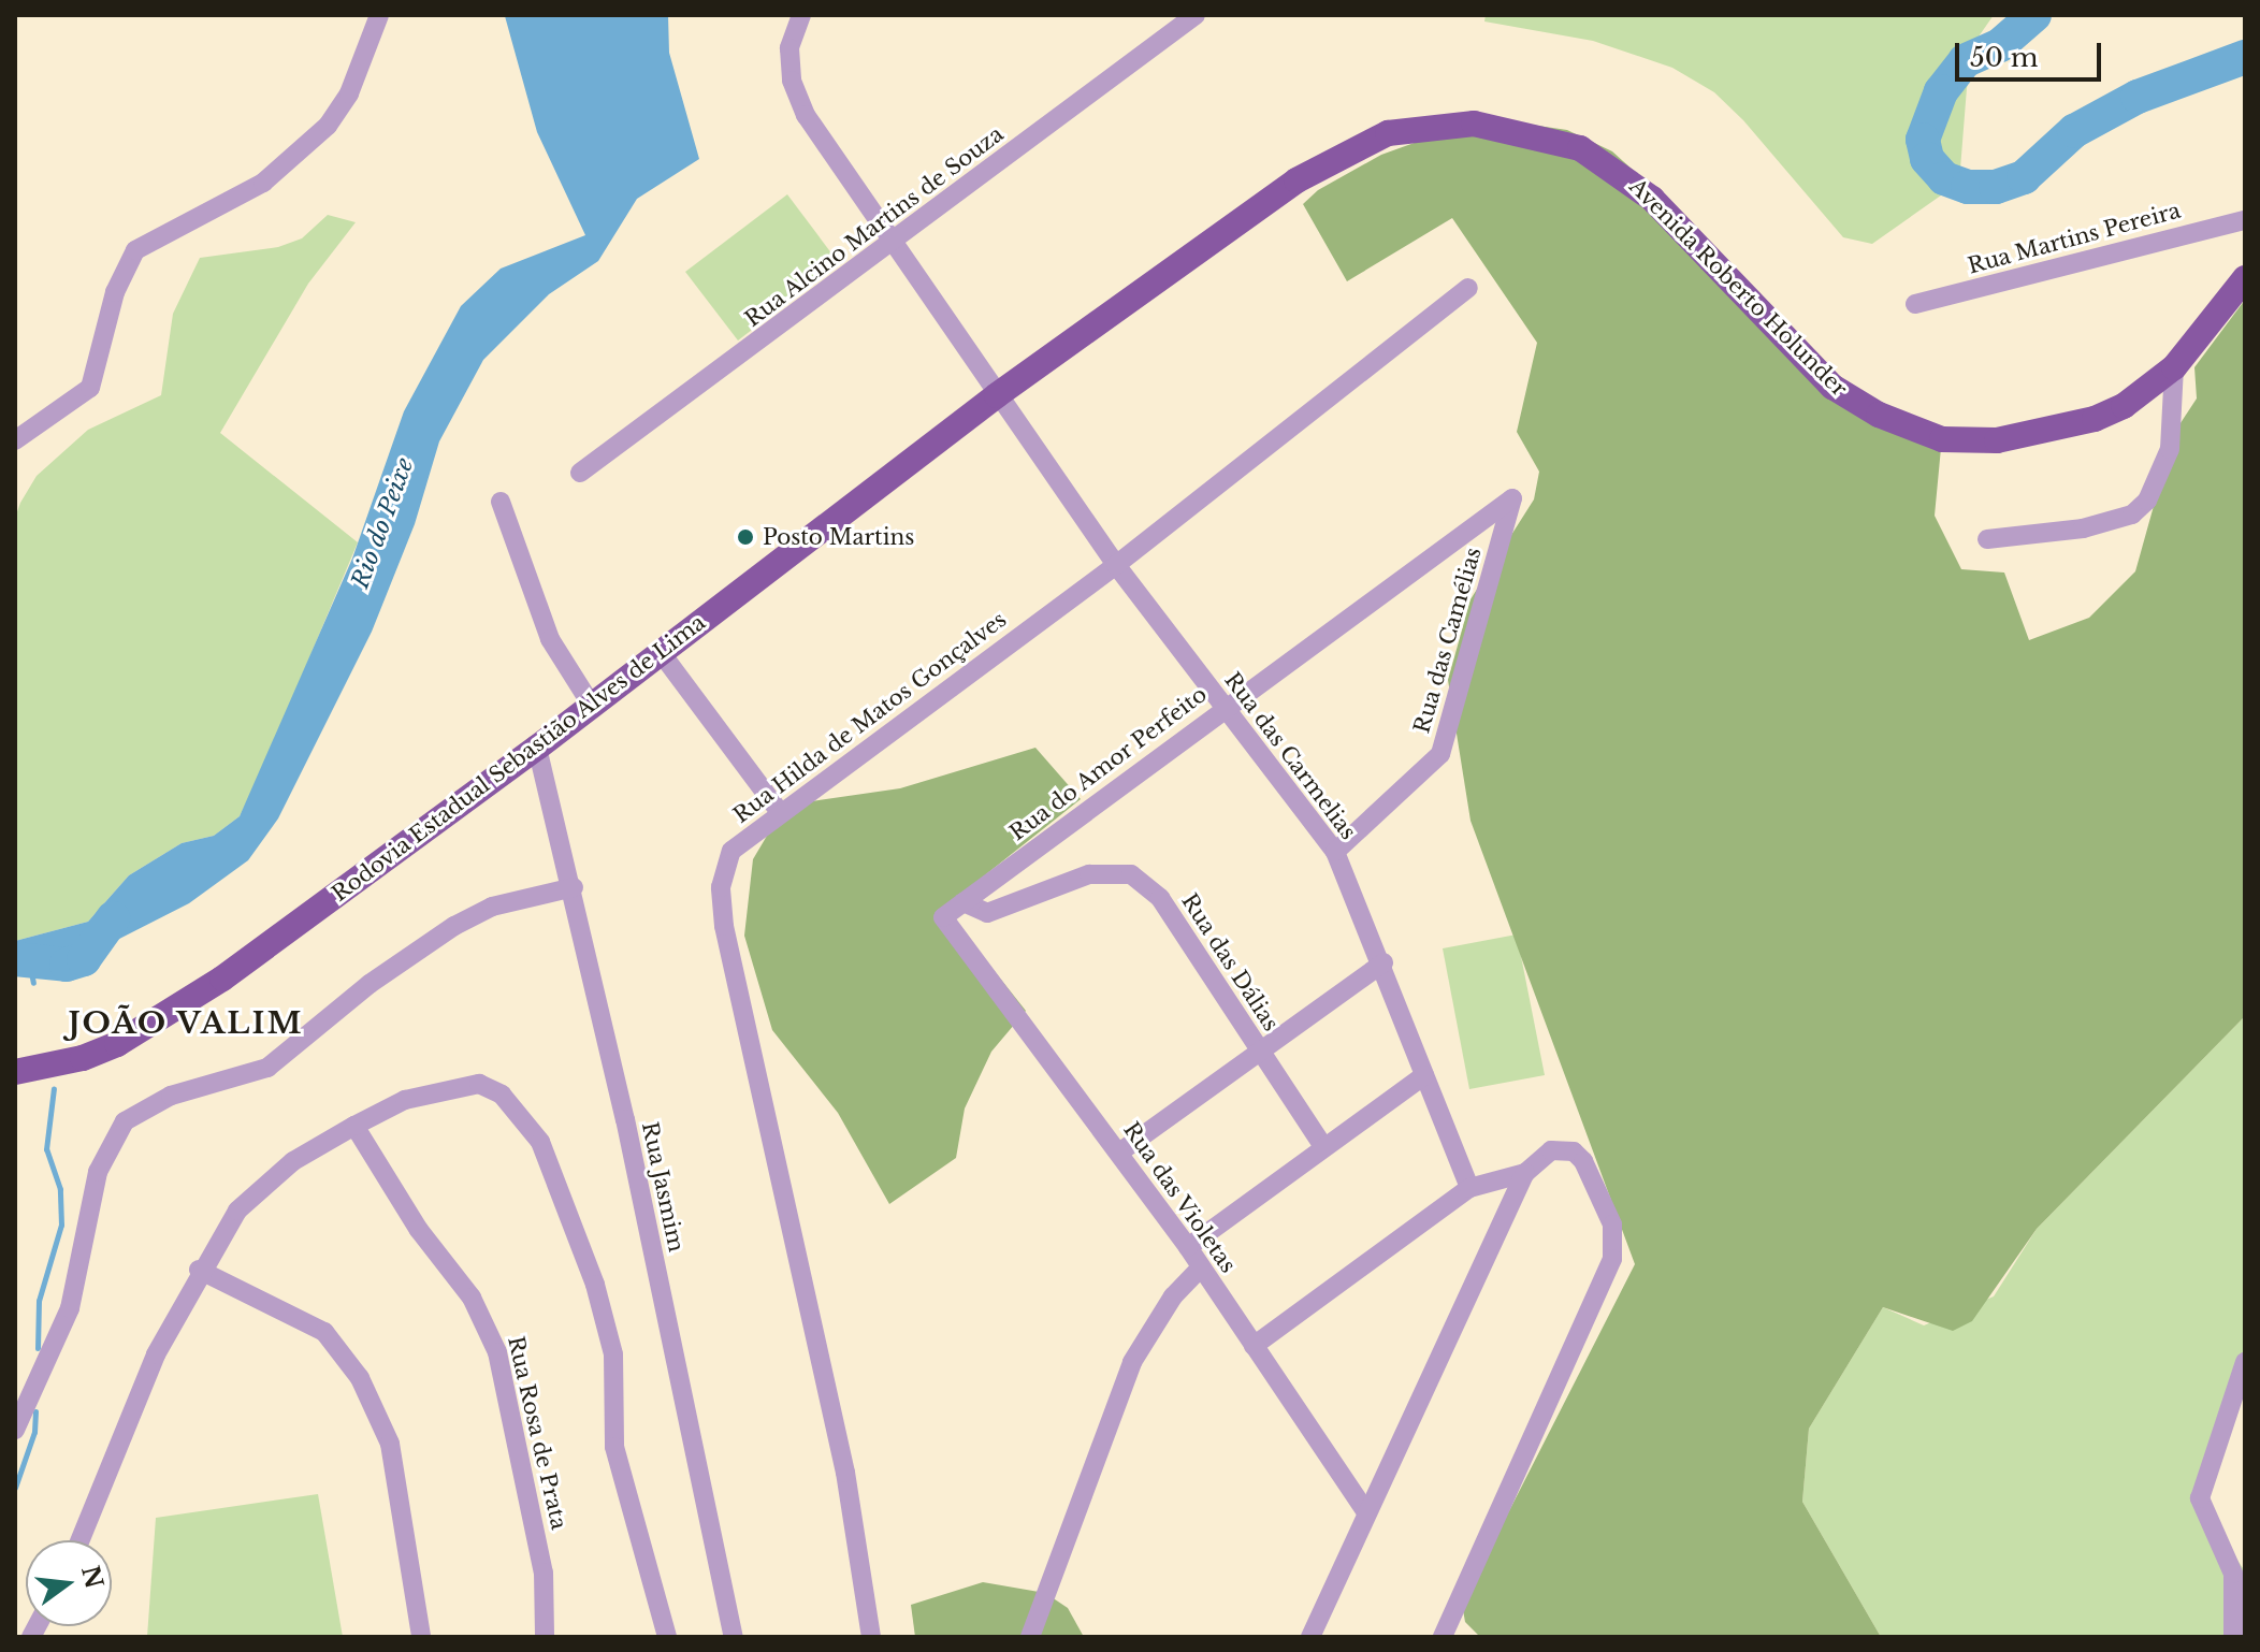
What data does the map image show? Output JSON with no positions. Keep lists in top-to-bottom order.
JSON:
{
  "streets": {
    "main road": ["Avenida Roberto Holunder", "Rodovia Estadual Sebastião Alves de Lima"],
    "street": [
      "Rua Alcino Martins de Souza",
      "Rua Martins Pereira",
      "Rua das Camélias",
      "Rua Hilda de Matos Gonçalves",
      "Rua das Carmelias",
      "Rua do Amor Perfeito",
      "Rua das Dálias",
      "Rua Jasmim",
      "Rua das Violetas",
      "Rua Rosa de Prata"
    ]
  },
  "crossings": [
    ["Rua Alcino Martins de Souza", "Rua das Carmelias"],
    ["Avenida Roberto Holunder", "Rua das Carmelias"],
    ["Avenida Roberto Holunder", "Rodovia Estadual Sebastião Alves de Lima"],
    ["Rua das Camélias", "Rua das Carmelias"],
    ["Rua das Camélias", "Rua do Amor Perfeito"],
    ["Rua Hilda de Matos Gonçalves", "Rua das Carmelias"],
    ["Rua das Carmelias", "Rodovia Estadual Sebastião Alves de Lima"],
    ["Rua das Carmelias", "Rua do Amor Perfeito"],
    ["Rodovia Estadual Sebastião Alves de Lima", "Rua Jasmim"],
    ["Rua do Amor Perfeito", "Rua das Dálias"],
    ["Rua do Amor Perfeito", "Rua das Violetas"]
  ],
  "districts": ["JOÃO VALIM"],
  "water": ["Rio do Peixe"],
  "places": ["Posto Martins"],
  "scale_bar": "50 m",
  "north": "right"
}
